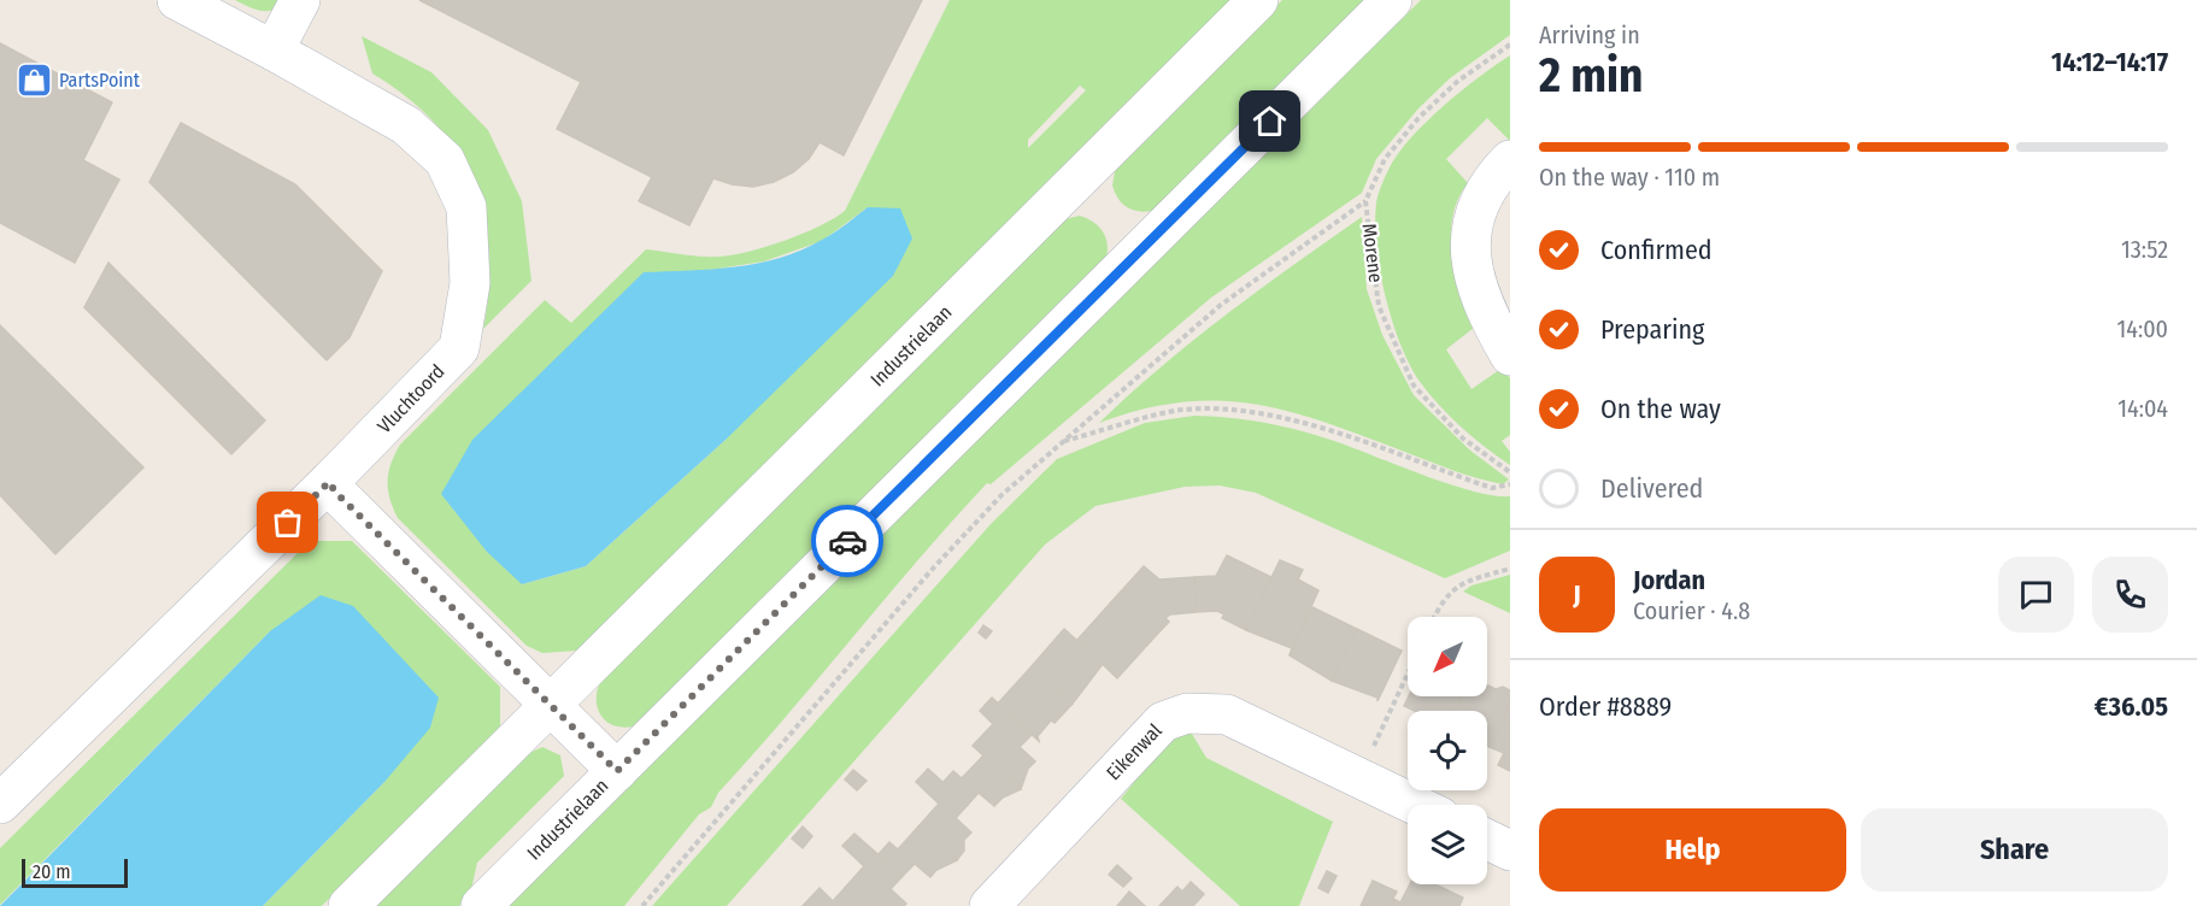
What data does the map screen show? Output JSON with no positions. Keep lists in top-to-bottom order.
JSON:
{
  "streets": {
    "main road": ["Industrielaan", "Vluchtoord", "Eikenwal"],
    "path": ["Morene"]
  },
  "places": {
    "shop": ["PartsPoint"]
  },
  "scale_bar": "20 m",
  "north": "bottom left",
  "page": {
    "heading": ["2 min", "Arriving in", "14:12–14:17"],
    "panel": [
      "Jordan",
      "Courier · 4.8",
      "Order #8889",
      "€36.05"
    ],
    "bar": "On the way · 110 m",
    "list": [
      ["Confirmed", "13:52"],
      ["Preparing", "14:00"],
      ["On the way", "14:04"],
      "Delivered"
    ],
    "round": "J",
    "buttons": ["Help", "Share"],
    "scale": "20 m"
  }
}
